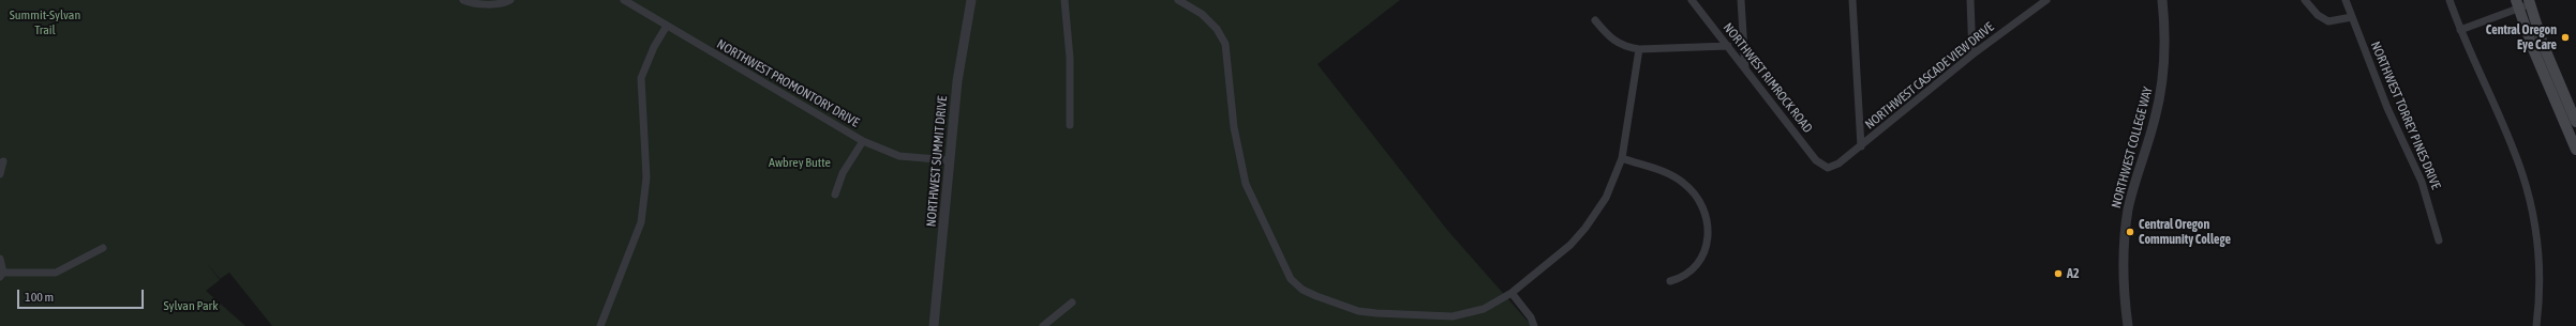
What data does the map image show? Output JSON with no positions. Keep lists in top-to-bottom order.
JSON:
{
  "streets": {
    "street": [
      "NORTHWEST CASCADE VIEW DRIVE",
      "NORTHWEST RIMROCK ROAD",
      "NORTHWEST PROMONTORY DRIVE",
      "NORTHWEST TORREY PINES DRIVE",
      "NORTHWEST COLLEGE WAY",
      "NORTHWEST SUMMIT DRIVE"
    ]
  },
  "crossings": [
    ["NORTHWEST CASCADE VIEW DRIVE", "NORTHWEST RIMROCK ROAD"],
    ["NORTHWEST PROMONTORY DRIVE", "NORTHWEST SUMMIT DRIVE"]
  ],
  "parks": ["Summit-Sylvan Trail", "Awbrey Butte", "Sylvan Park"],
  "places": ["Central Oregon Eye Care", "Central Oregon Community College", "A2"],
  "scale_bar": "100 m"
}
